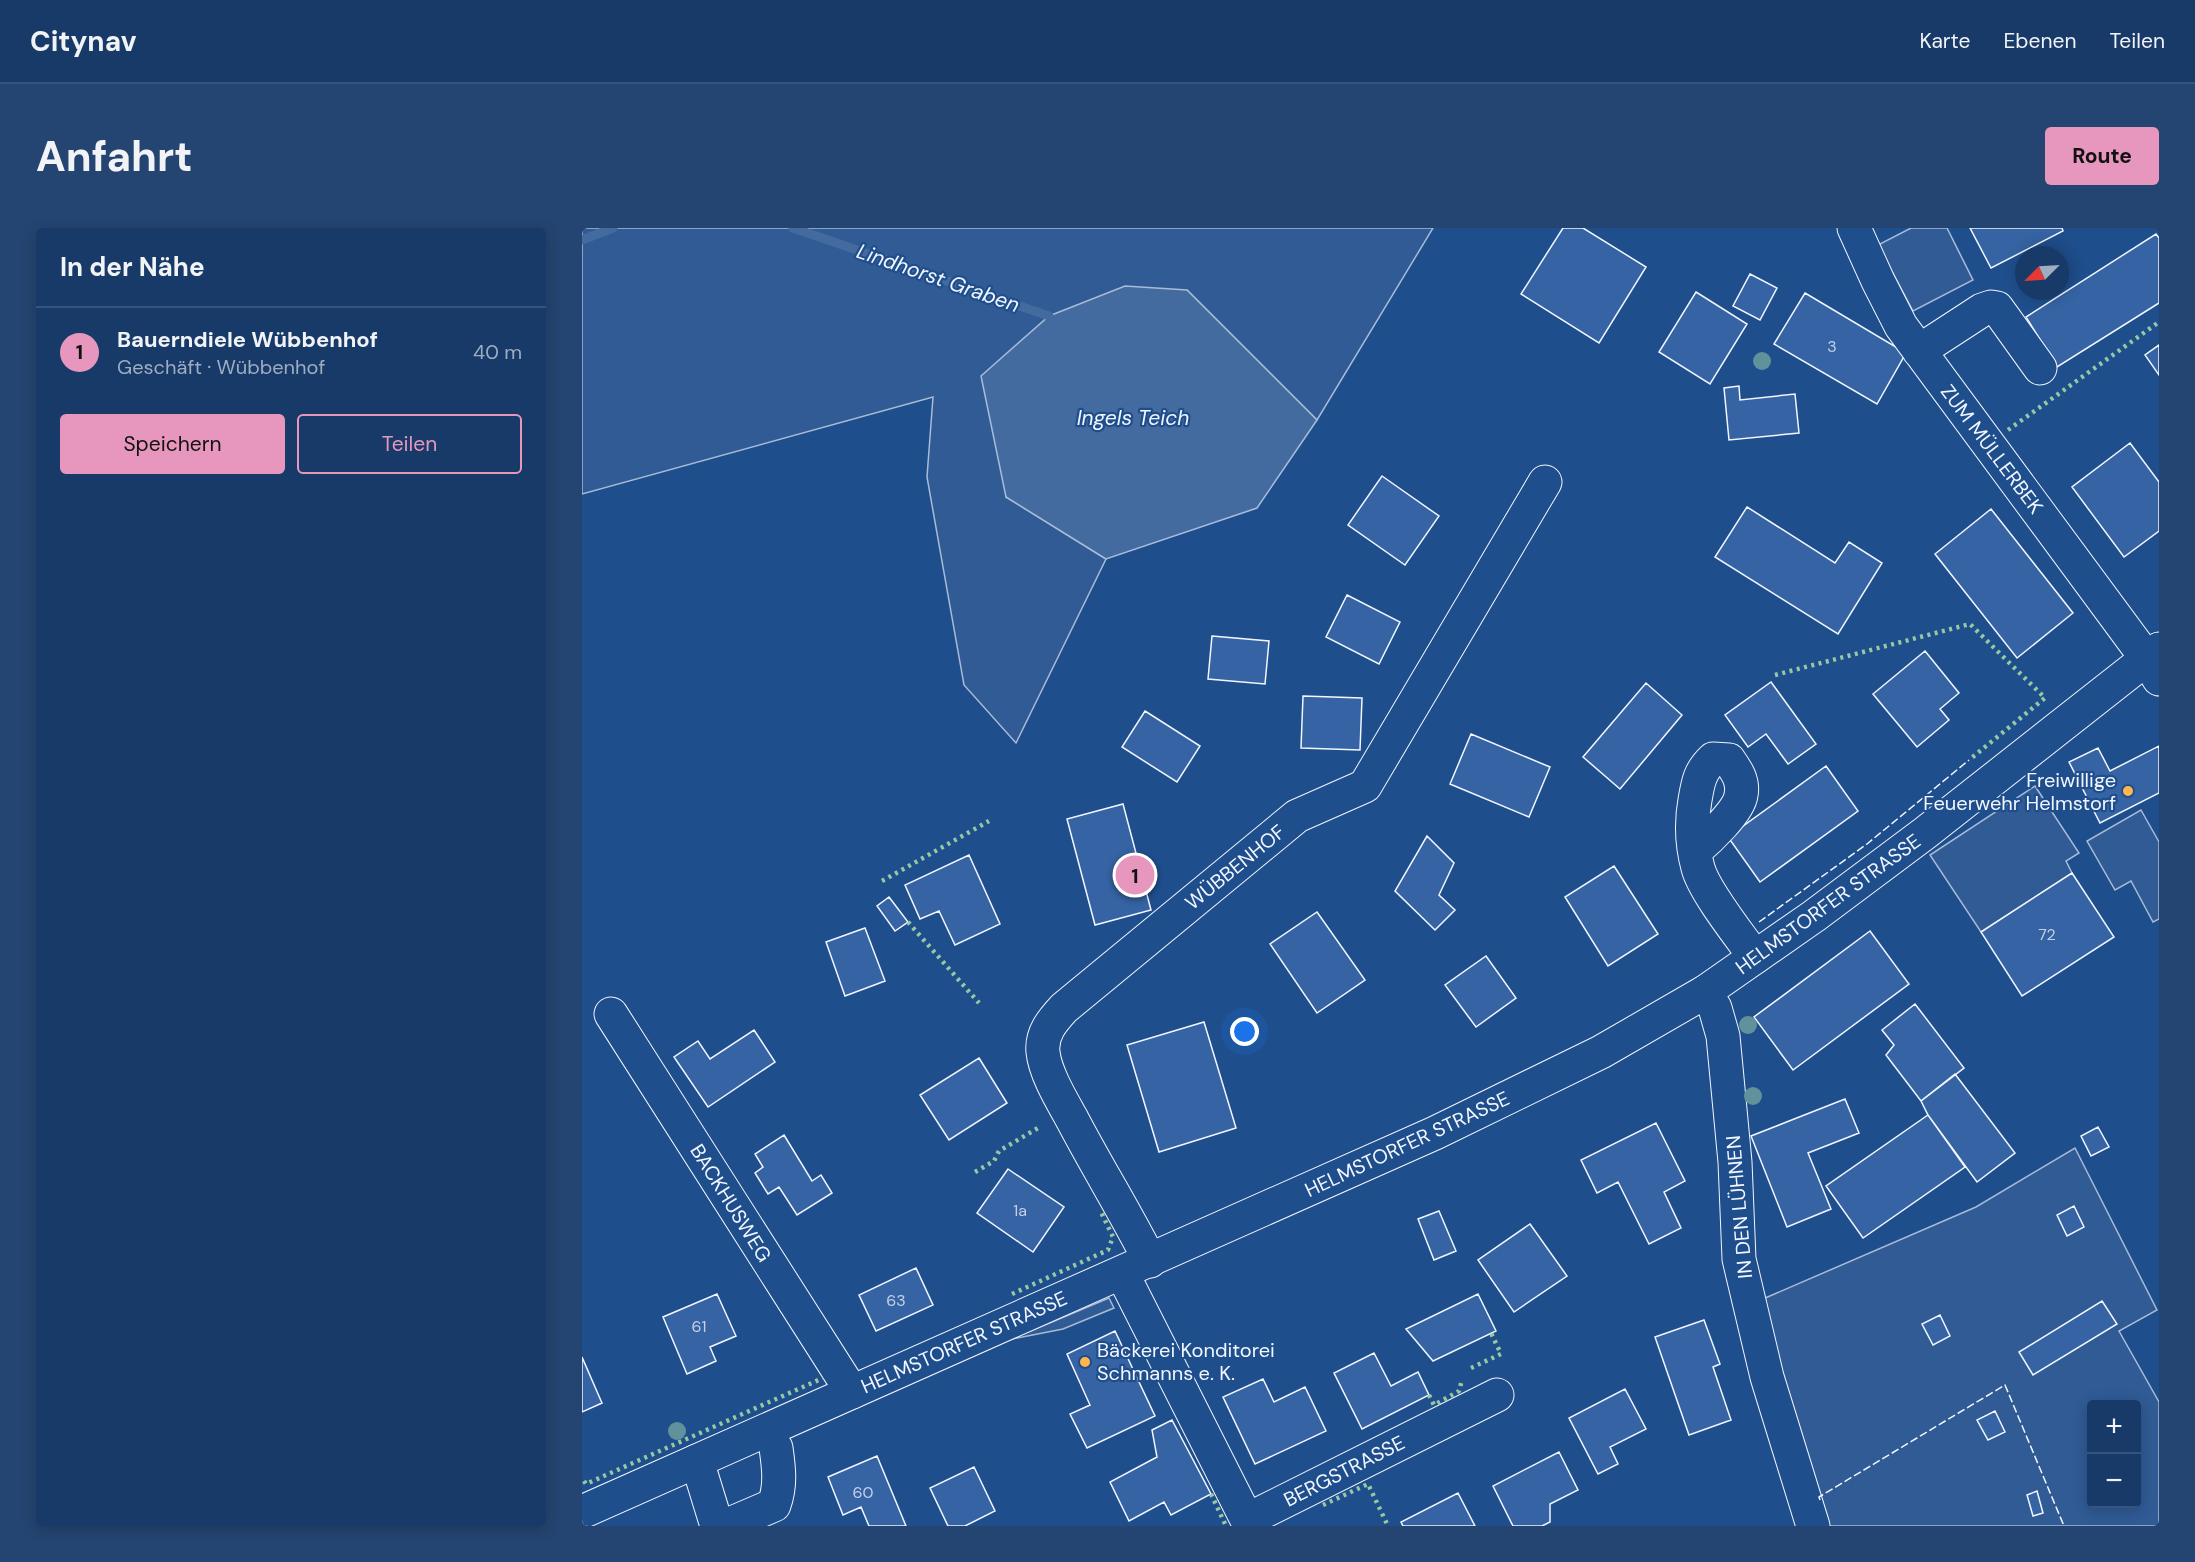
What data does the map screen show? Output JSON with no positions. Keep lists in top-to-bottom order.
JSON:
{
  "streets": {
    "street": [
      "ZUM MÜLLERBEK",
      "WÜBBENHOF",
      "HELMSTORFER STRASSE",
      "BACKHUSWEG",
      "IN DEN LÜHNEN",
      "BERGSTRASSE"
    ]
  },
  "crossings": [
    ["ZUM MÜLLERBEK", "HELMSTORFER STRASSE"],
    ["WÜBBENHOF", "HELMSTORFER STRASSE"],
    ["WÜBBENHOF", "BERGSTRASSE"],
    ["HELMSTORFER STRASSE", "BACKHUSWEG"],
    ["HELMSTORFER STRASSE", "IN DEN LÜHNEN"],
    ["HELMSTORFER STRASSE", "BERGSTRASSE"]
  ],
  "water": ["Lindhorst Graben", "Ingels Teich"],
  "places": ["Freiwillige Feuerwehr Helmstorf", "Bäckerei Konditorei Schmanns e. K."],
  "house_numbers": [
    "3",
    "72",
    "1a",
    "63",
    "61",
    "60"
  ],
  "north": "bottom left",
  "page": {
    "header": "Citynav",
    "nav": ["Karte", "Ebenen", "Teilen"],
    "buttons": [
      "Route",
      ["Speichern", "Teilen"]
    ],
    "title": "Anfahrt",
    "heading": "In der Nähe",
    "list": [
      {
        "mark": "1",
        "name": "Bauerndiele Wübbenhof",
        "note": "Geschäft · Wübbenhof",
        "value": "40 m"
      }
    ],
    "pins": "1",
    "map_buttons": ["+", "−"]
  }
}
